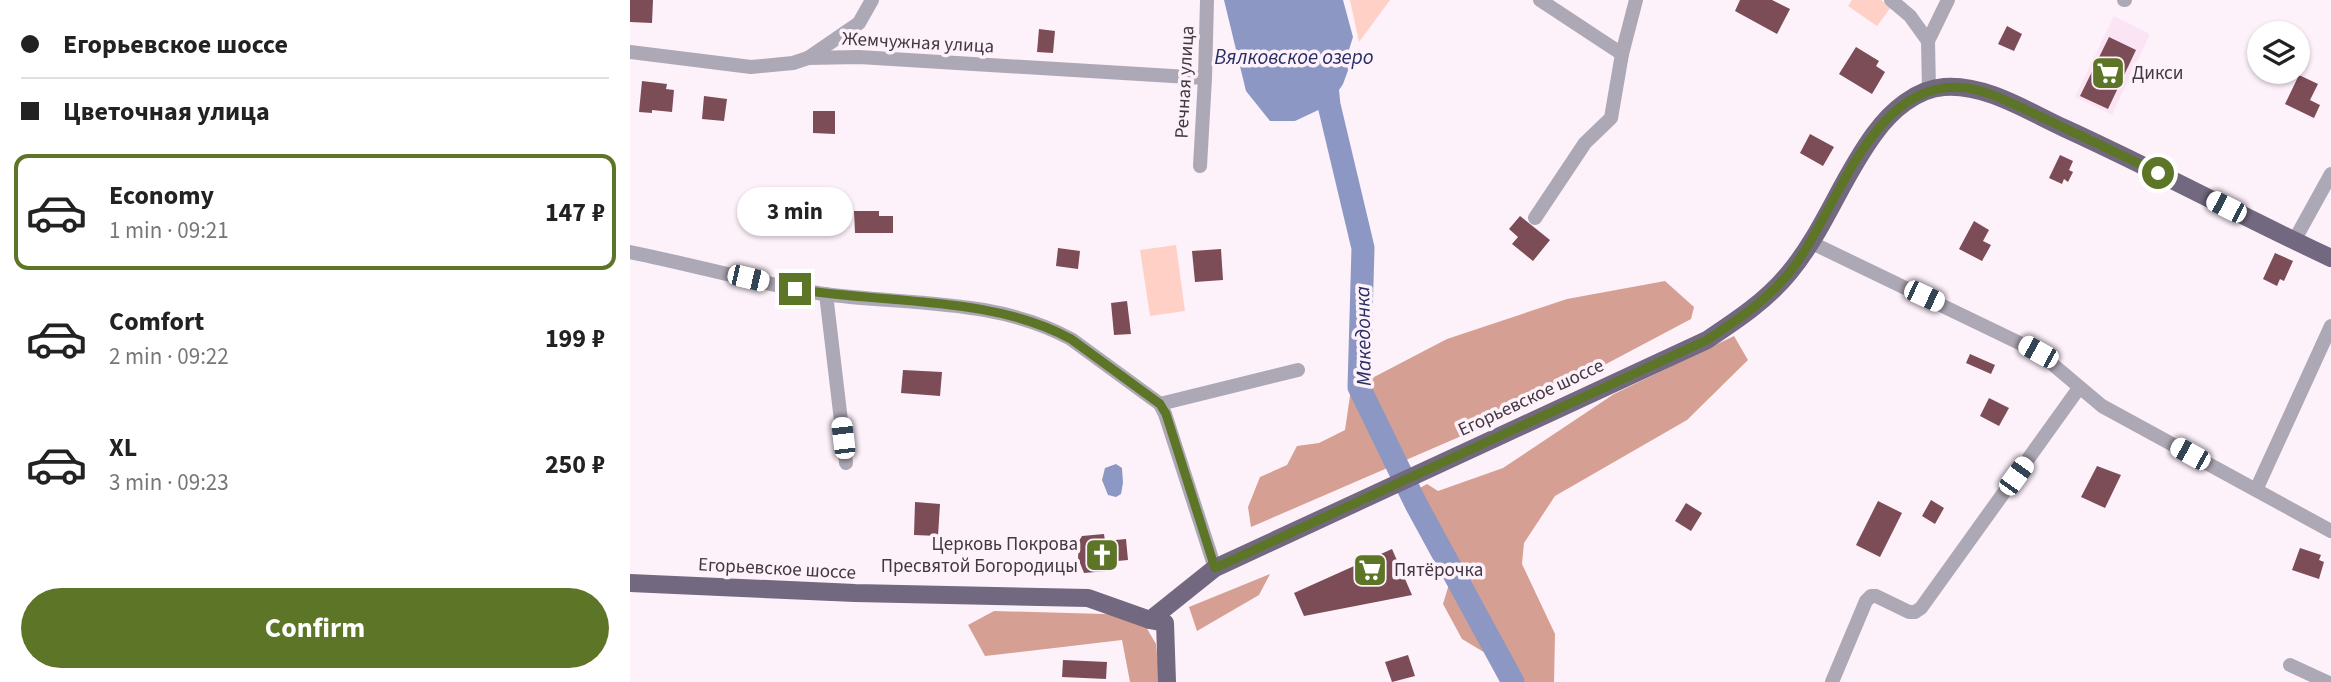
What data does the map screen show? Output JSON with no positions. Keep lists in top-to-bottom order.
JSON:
{
  "streets": {
    "main road": ["Егорьевское шоссе"],
    "street": ["Жемчужная улица", "Речная улица"]
  },
  "crossings": [
    ["Жемчужная улица", "Речная улица"]
  ],
  "water": ["Вялковское озеро", "Македонка"],
  "places": {
    "supermarket": ["Дикси", "Пятёрочка"],
    "church": ["Церковь Покрова Пресвятой Богородицы"]
  },
  "page": {
    "banner": ["Егорьевское шоссе", "Цветочная улица"],
    "list": [
      {
        "name": "Economy",
        "note": "1 min · 09:21",
        "value": "147 ₽"
      },
      {
        "name": "Comfort",
        "note": "2 min · 09:22",
        "value": "199 ₽"
      },
      {
        "name": "XL",
        "note": "3 min · 09:23",
        "value": "250 ₽"
      }
    ],
    "bubble": "3 min",
    "buttons": "Confirm"
  }
}
